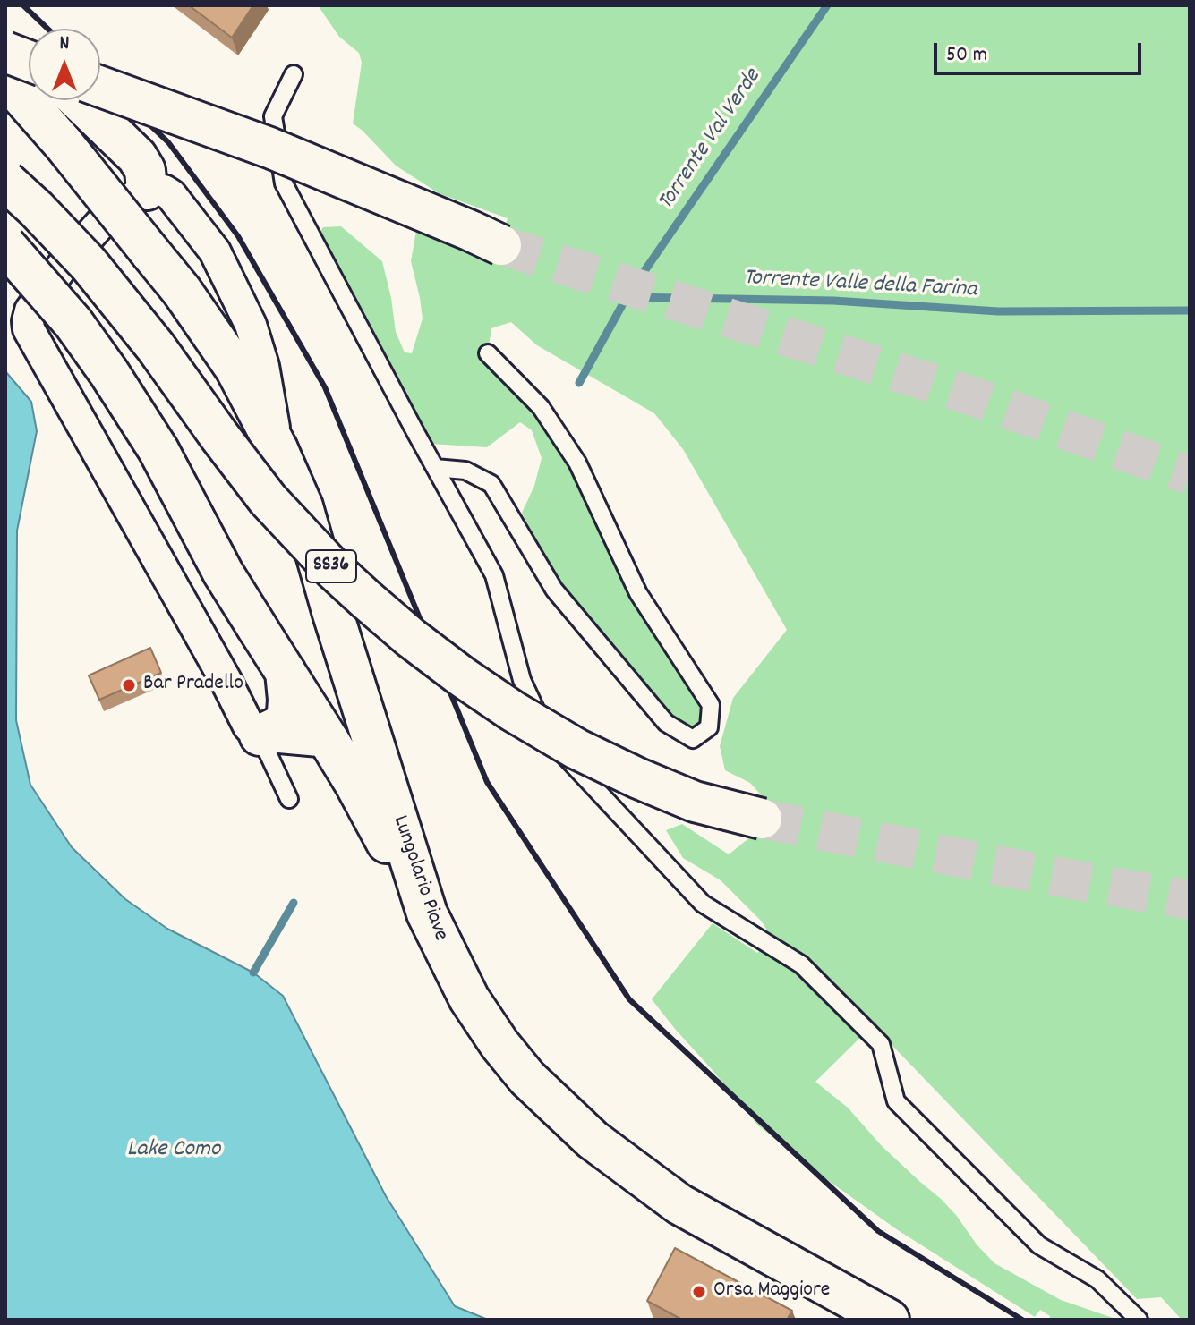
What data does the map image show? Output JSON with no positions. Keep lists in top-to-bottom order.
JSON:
{
  "streets": {
    "main road": ["SS36", "Lungolario Piave"]
  },
  "water": ["Torrente Val Verde", "Torrente Valle della Farina", "Lake Como"],
  "places": ["Bar Pradello", "Orsa Maggiore"],
  "scale_bar": "50 m",
  "north": "top"
}
